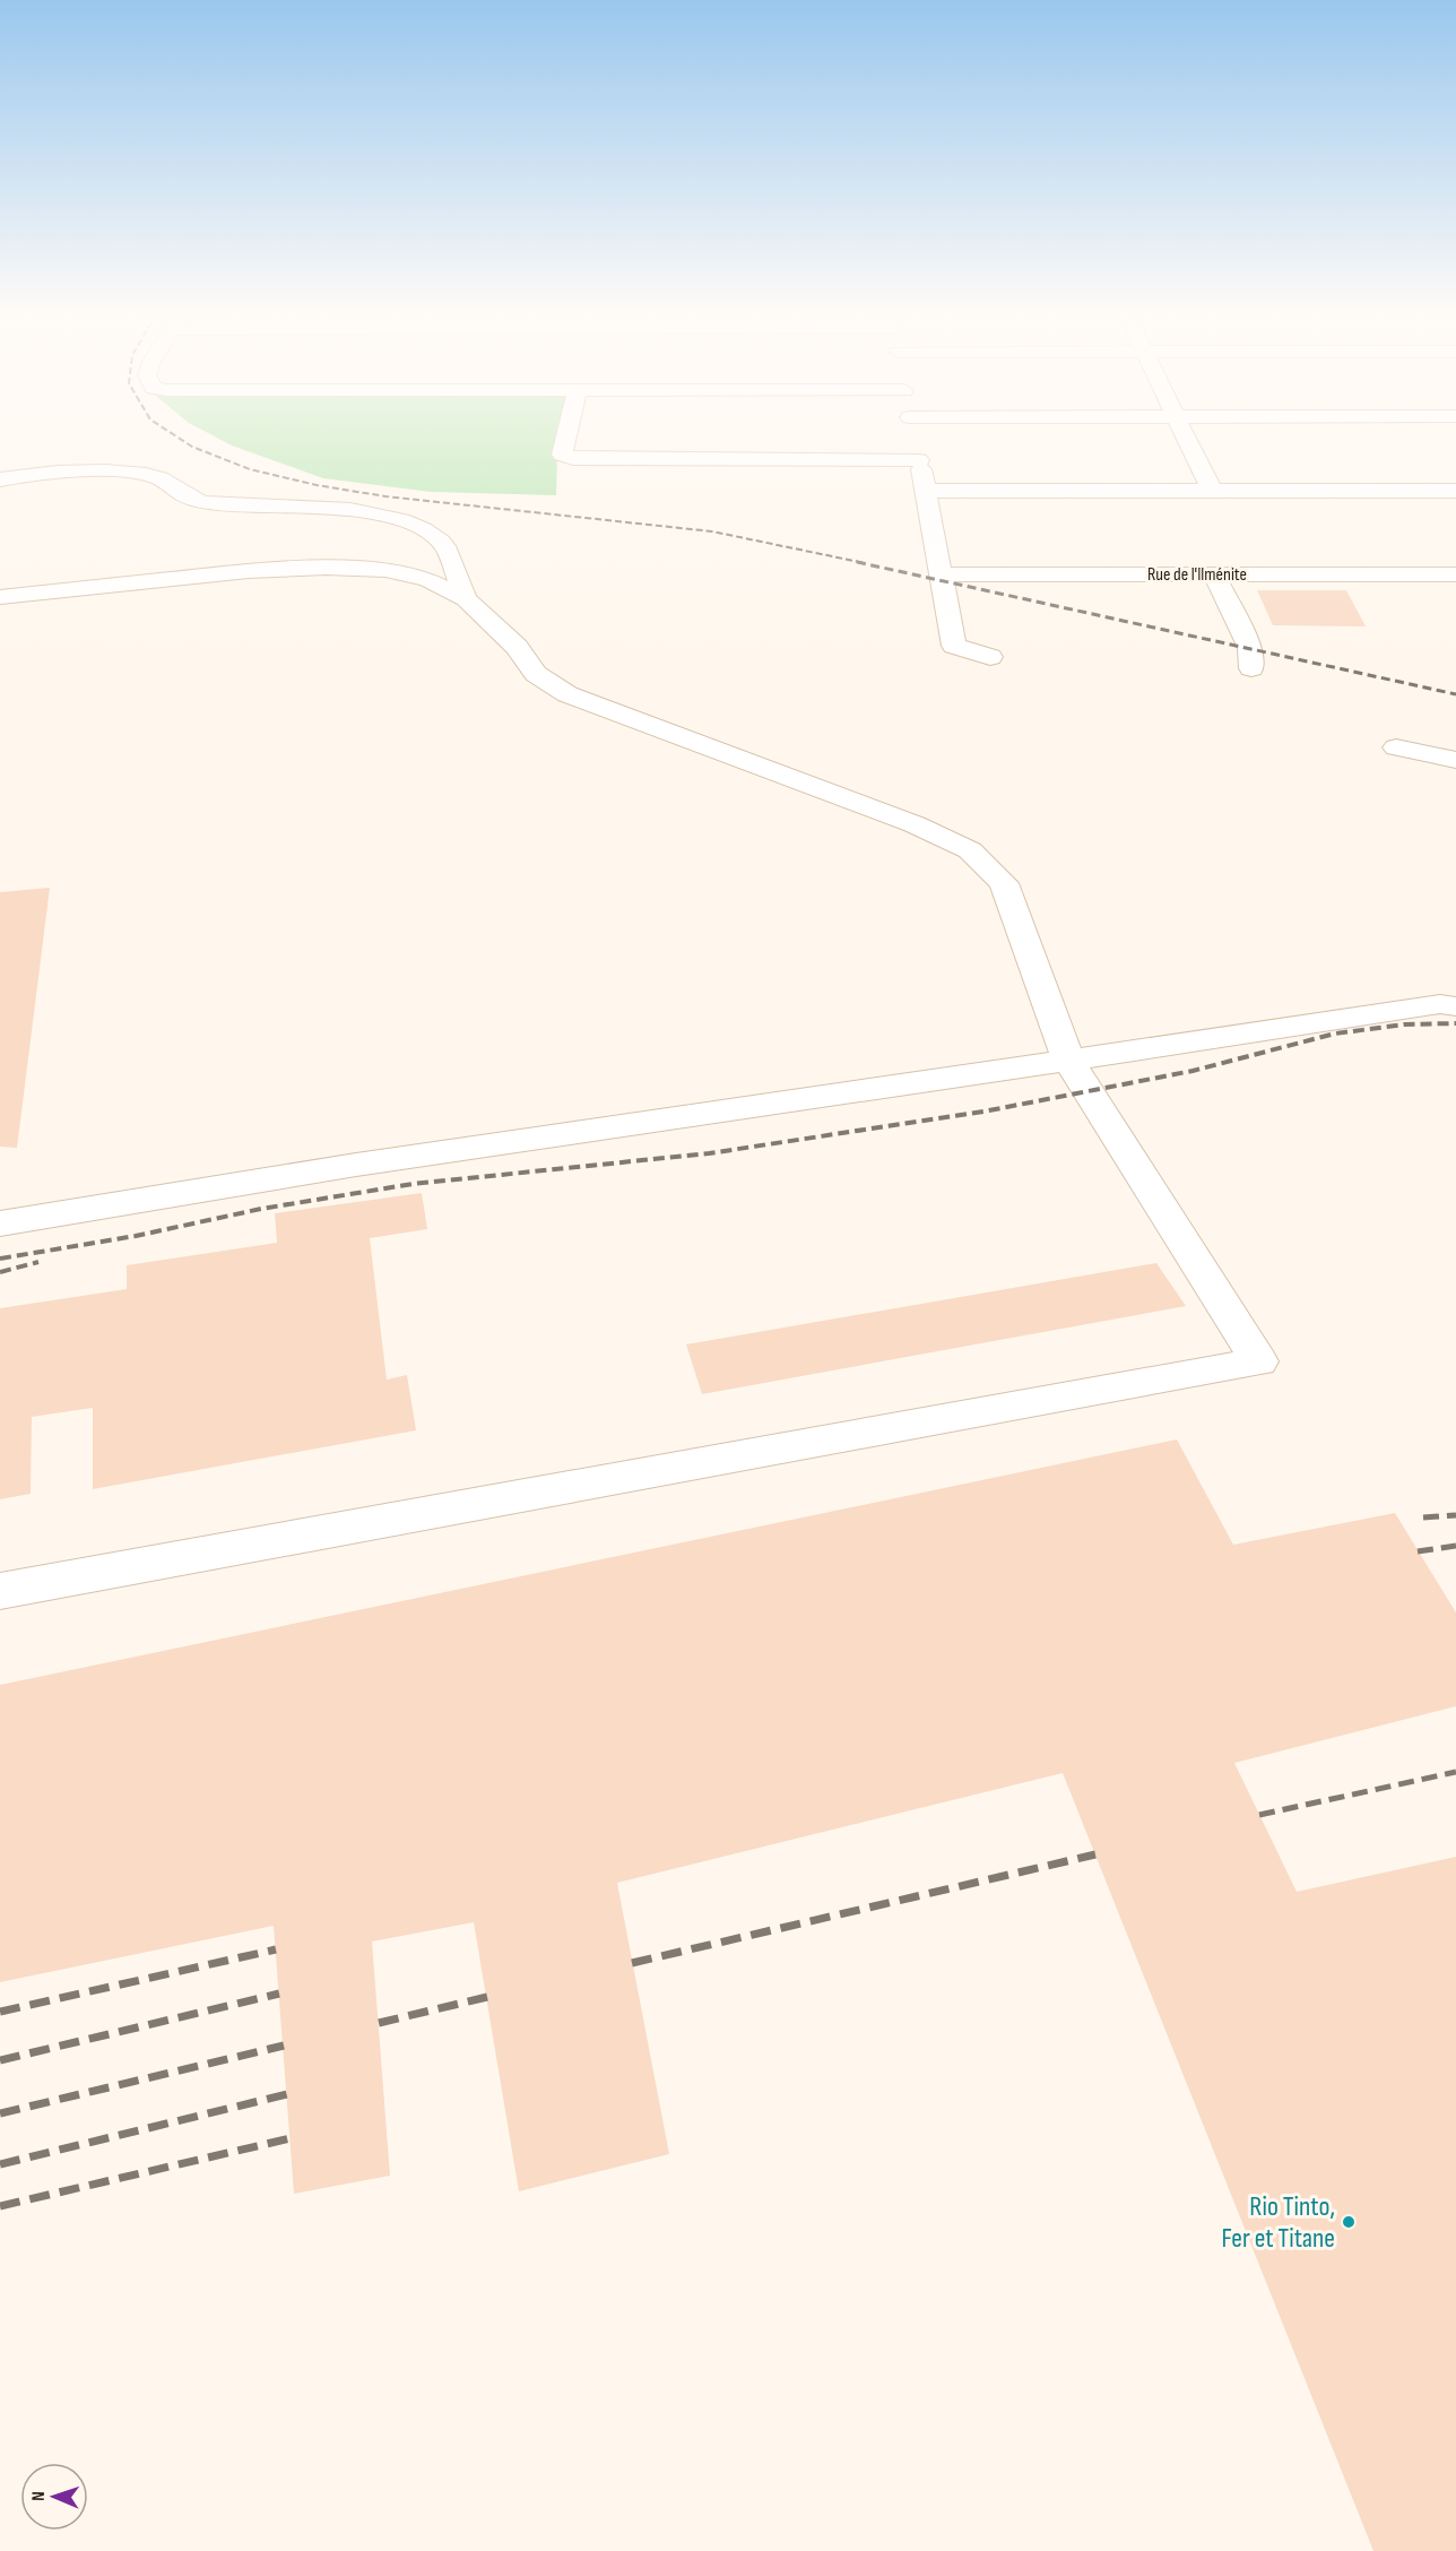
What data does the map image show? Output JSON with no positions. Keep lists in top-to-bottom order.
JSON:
{
  "streets": {
    "street": ["Rue de l'Ilménite"]
  },
  "places": ["Rio Tinto, Fer et Titane"],
  "north": "left"
}
